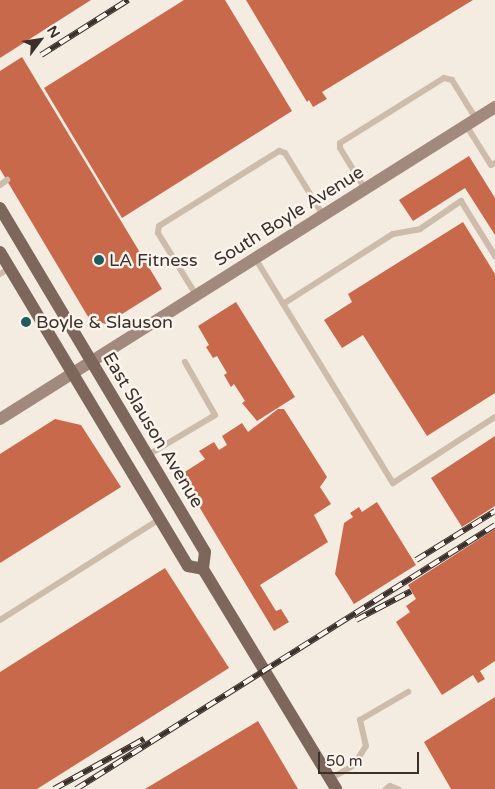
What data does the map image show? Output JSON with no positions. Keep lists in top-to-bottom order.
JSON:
{
  "streets": {
    "main road": ["South Boyle Avenue", "East Slauson Avenue"]
  },
  "crossings": [
    ["South Boyle Avenue", "East Slauson Avenue"]
  ],
  "places": ["LA Fitness", "Boyle & Slauson"],
  "scale_bar": "50 m",
  "north": "top right"
}
